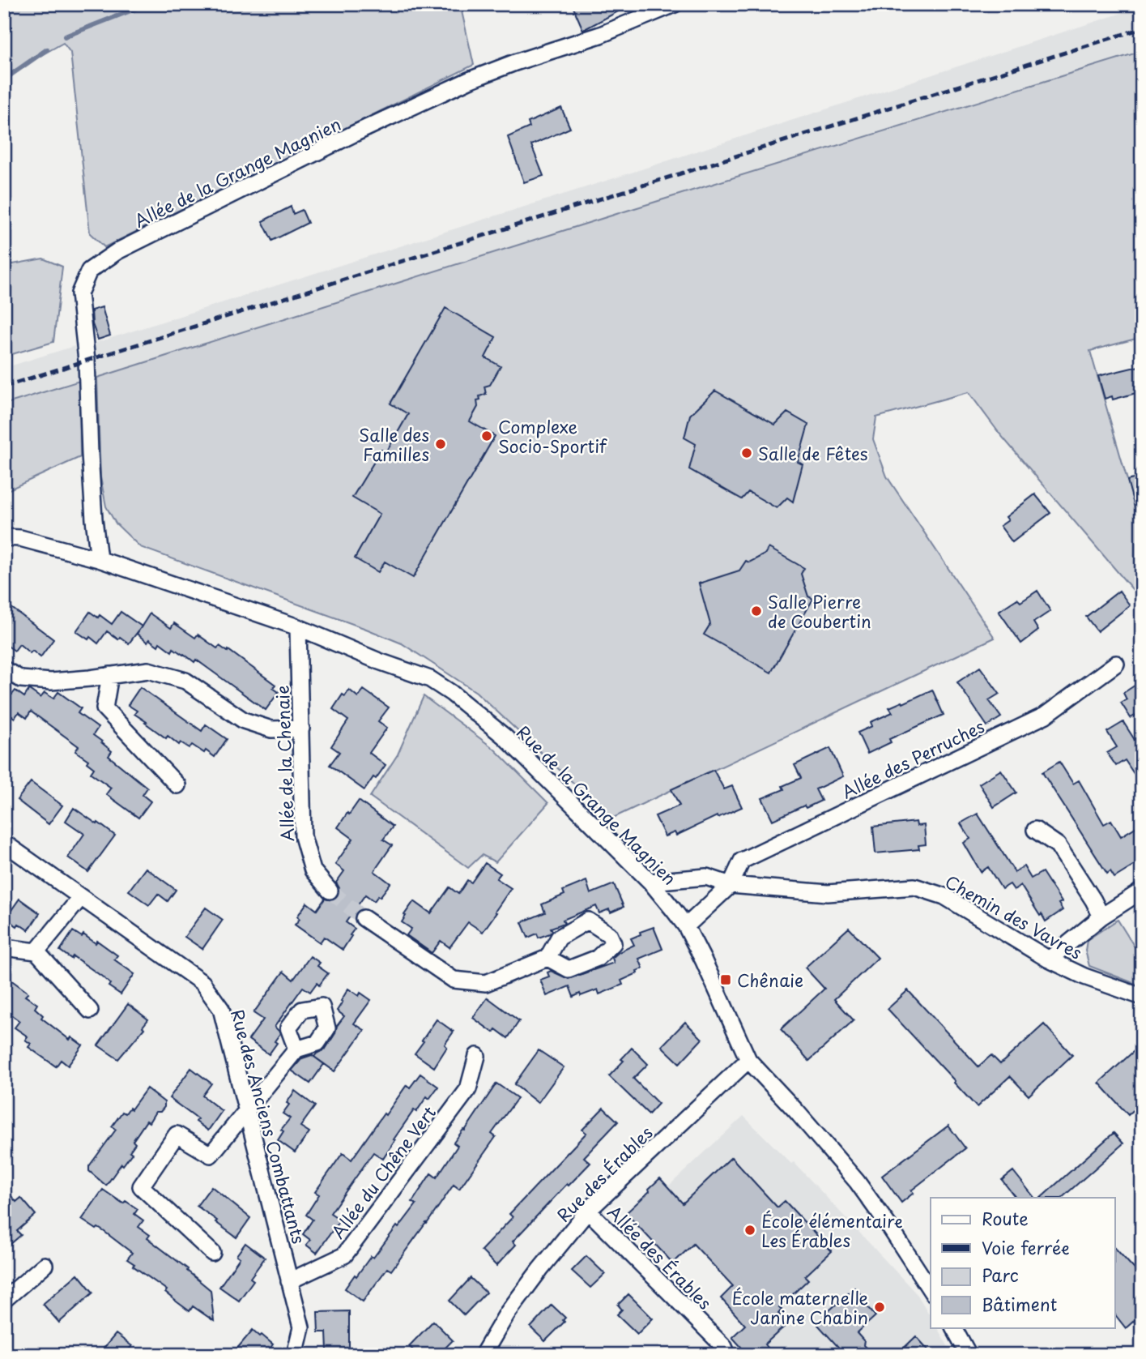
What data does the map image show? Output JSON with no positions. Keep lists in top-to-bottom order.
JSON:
{
  "streets": {
    "street": [
      "Allée de la Grange Magnien",
      "Allée des Perruches",
      "Allée de la Chenaie",
      "Rue de la Grange Magnien",
      "Chemin des Vavres",
      "Rue des Anciens Combattants",
      "Allée du Chêne Vert",
      "Rue des Érables",
      "Allée des Érables"
    ]
  },
  "crossings": [
    ["Allée de la Grange Magnien", "Rue de la Grange Magnien"],
    ["Allée des Perruches", "Chemin des Vavres"],
    ["Allée de la Chenaie", "Rue de la Grange Magnien"],
    ["Rue de la Grange Magnien", "Chemin des Vavres"],
    ["Rue de la Grange Magnien", "Rue des Érables"],
    ["Rue des Anciens Combattants", "Allée du Chêne Vert"],
    ["Rue des Érables", "Allée des Érables"]
  ],
  "places": {
    "other": [
      "Complexe Socio-Sportif",
      "Salle des Familles",
      "Salle de Fêtes",
      "Salle Pierre de Coubertin",
      "École élémentaire Les Érables",
      "École maternelle Janine Chabin"
    ],
    "transit": ["Chênaie"]
  },
  "legend": [
    "Route",
    "Voie ferrée",
    "Parc",
    "Bâtiment"
  ]
}
